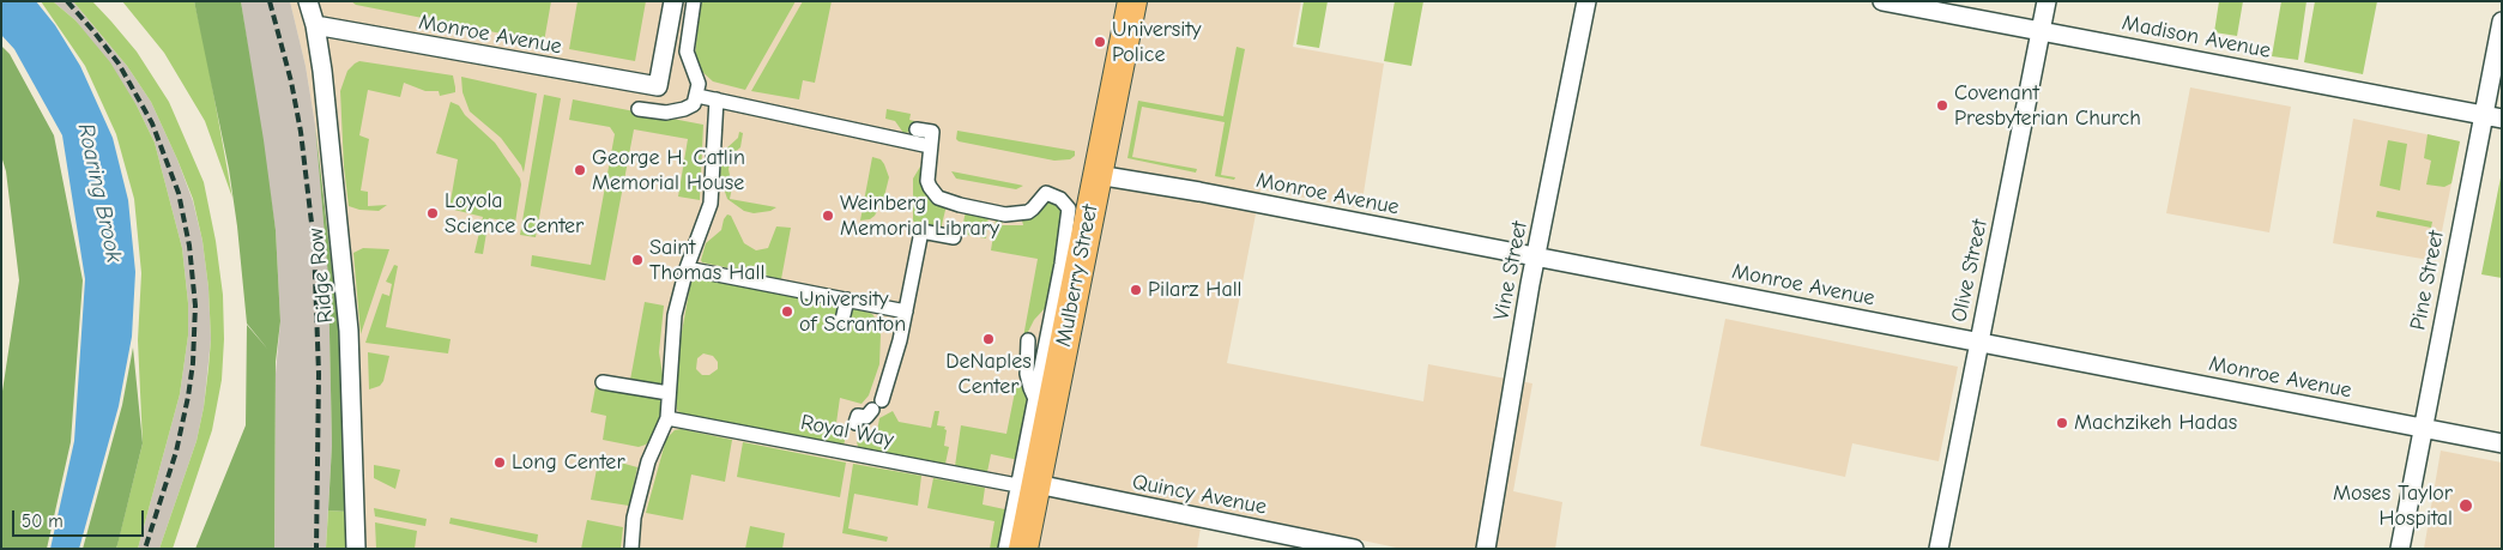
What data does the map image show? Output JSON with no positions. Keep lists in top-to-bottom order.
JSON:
{
  "streets": {
    "main road": ["Mulberry Street"],
    "street": [
      "Monroe Avenue",
      "Madison Avenue",
      "Vine Street",
      "Olive Street",
      "Ridge Row",
      "Pine Street",
      "Royal Way",
      "Quincy Avenue"
    ]
  },
  "crossings": [
    ["Monroe Avenue", "Vine Street"],
    ["Monroe Avenue", "Olive Street"],
    ["Monroe Avenue", "Ridge Row"],
    ["Monroe Avenue", "Mulberry Street"],
    ["Monroe Avenue", "Pine Street"],
    ["Madison Avenue", "Olive Street"],
    ["Madison Avenue", "Pine Street"],
    ["Mulberry Street", "Royal Way"],
    ["Mulberry Street", "Quincy Avenue"],
    ["Royal Way", "Quincy Avenue"]
  ],
  "water": ["Roaring Brook"],
  "places": [
    "University Police",
    "Covenant Presbyterian Church",
    "George H. Catlin Memorial House",
    "Loyola Science Center",
    "Weinberg Memorial Library",
    "Saint Thomas Hall",
    "Pilarz Hall",
    "University of Scranton",
    "DeNaples Center",
    "Machzikeh Hadas",
    "Long Center",
    "Moses Taylor Hospital"
  ],
  "scale_bar": "50 m"
}
